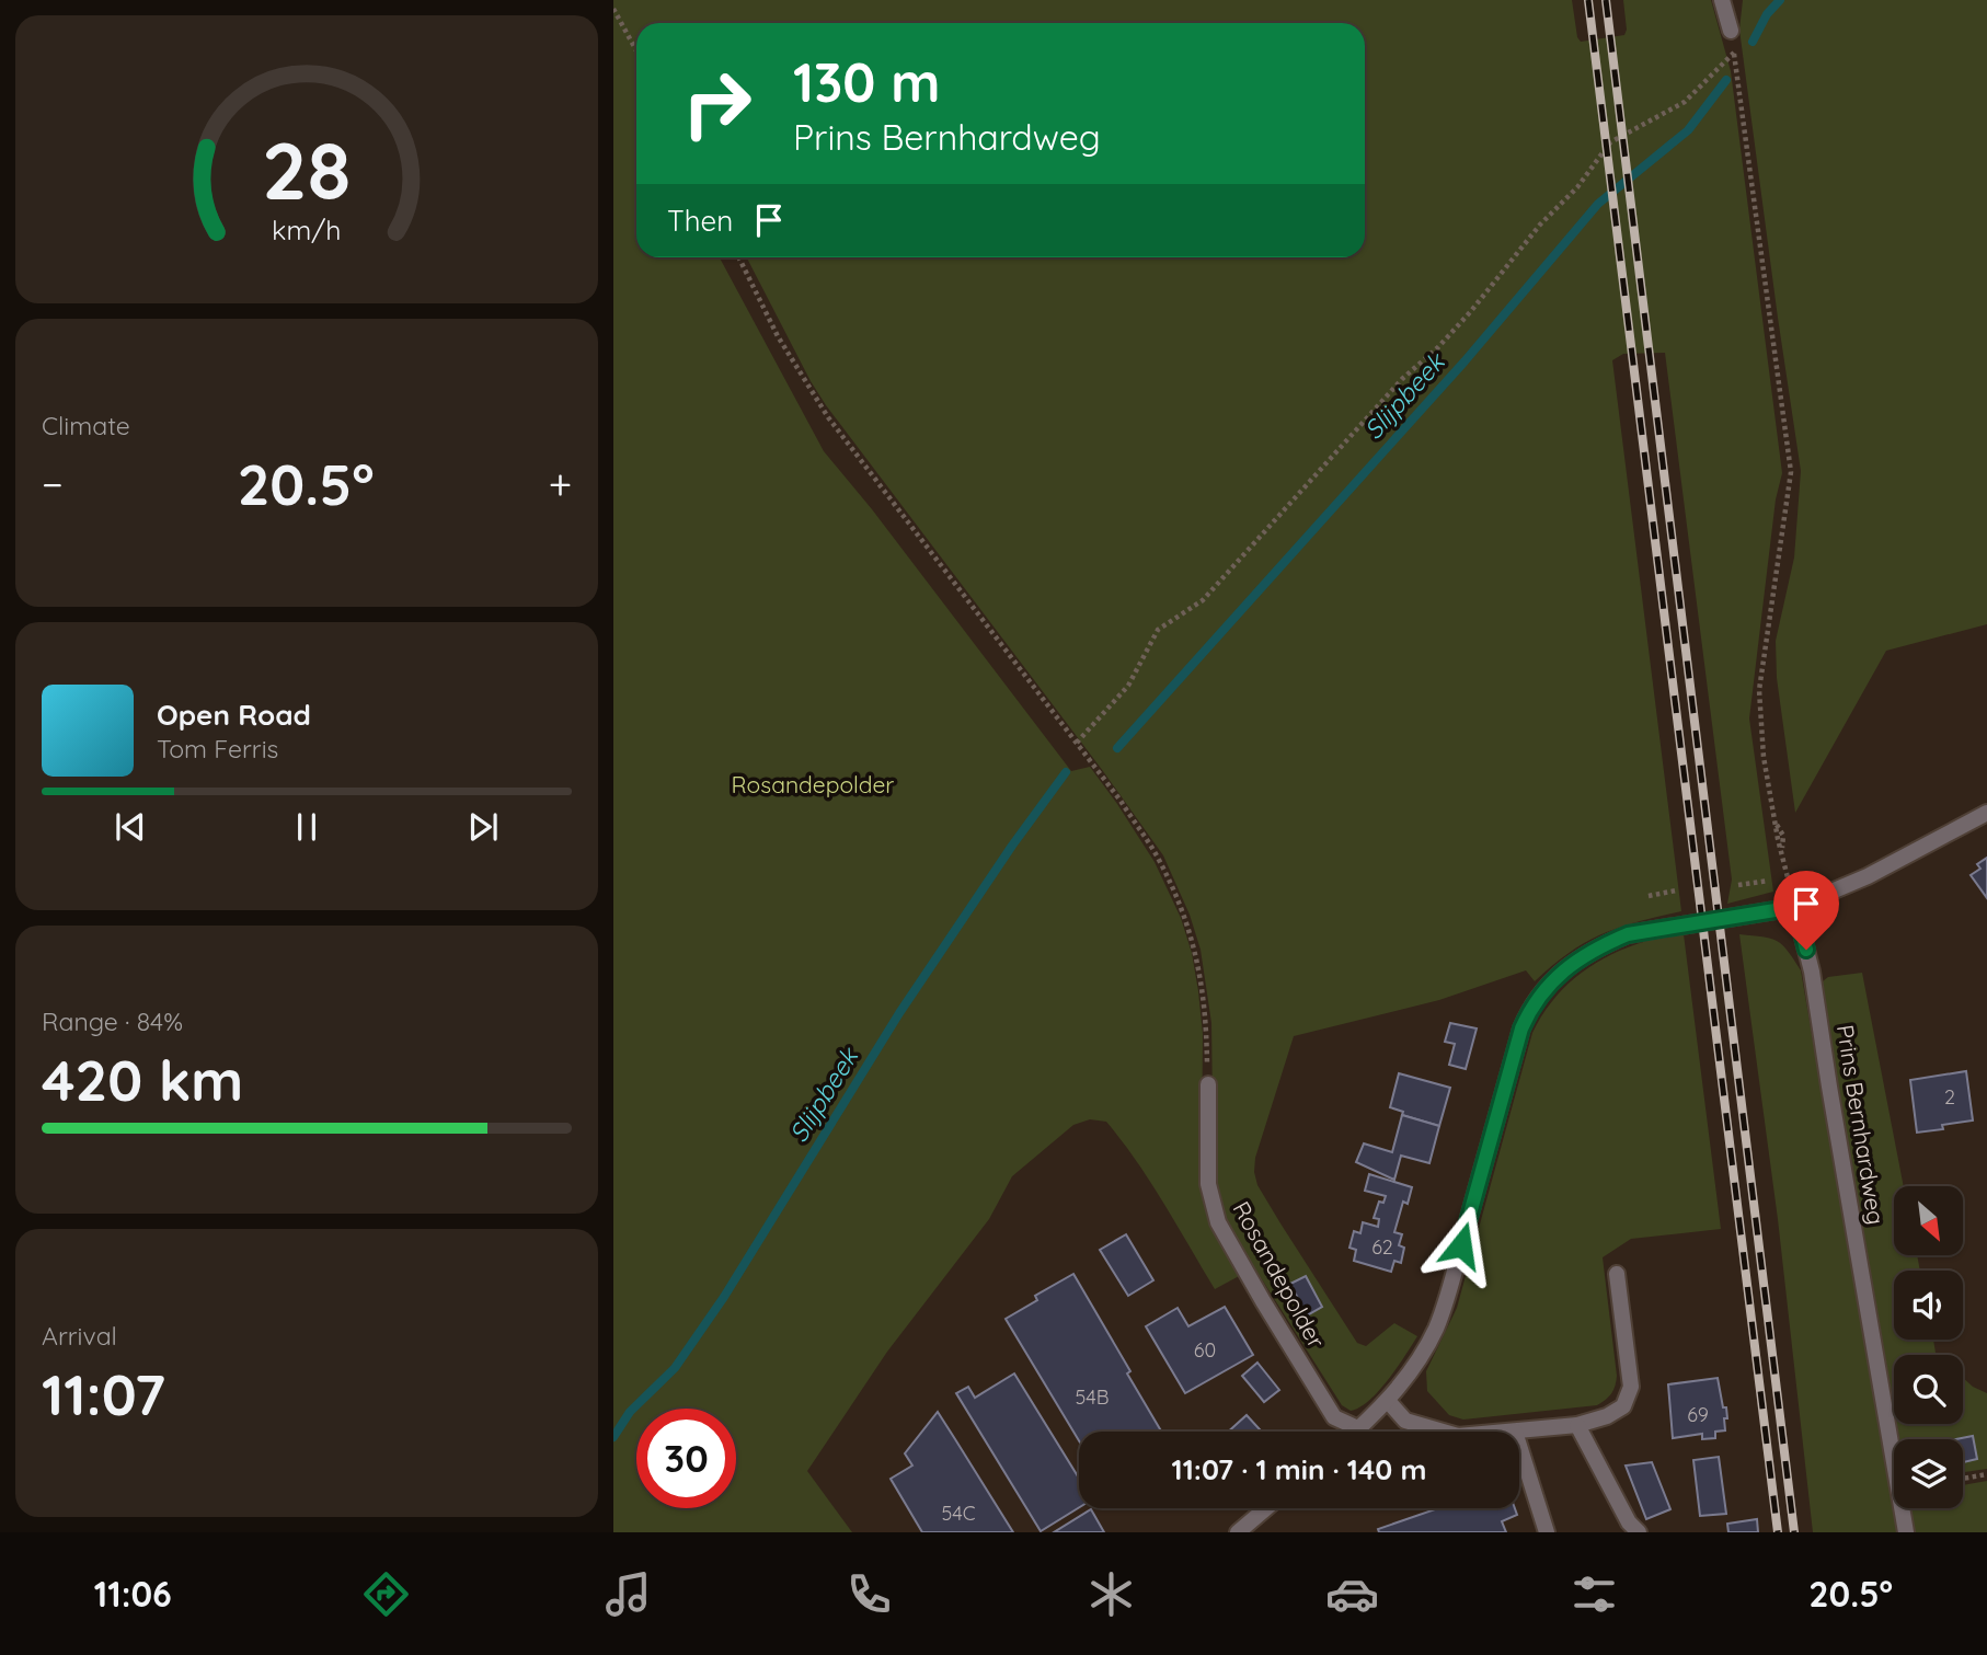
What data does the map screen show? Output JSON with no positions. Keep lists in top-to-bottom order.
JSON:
{
  "streets": {
    "street": ["Prins Bernhardweg", "Rosandepolder"]
  },
  "water": ["Slijpbeek"],
  "parks": ["Rosandepolder"],
  "house_numbers": [
    "2",
    "62",
    "60",
    "54B",
    "69",
    "54C"
  ],
  "north": "bottom right",
  "page": {
    "turn": ["130 m", "Prins Bernhardweg"],
    "then": "Then",
    "tile": [
      "Climate",
      ["Range · 84%", "420 km"],
      ["Arrival", "11:07"]
    ],
    "heat": ["−", "20.5°", "+"],
    "song": ["Open Road", "Tom Ferris"],
    "limit": "30",
    "trip": "11:07 · 1 min · 140 m",
    "tabs": ["11:06", "20.5°"],
    "gauge": ["28", "km/h"]
  }
}
